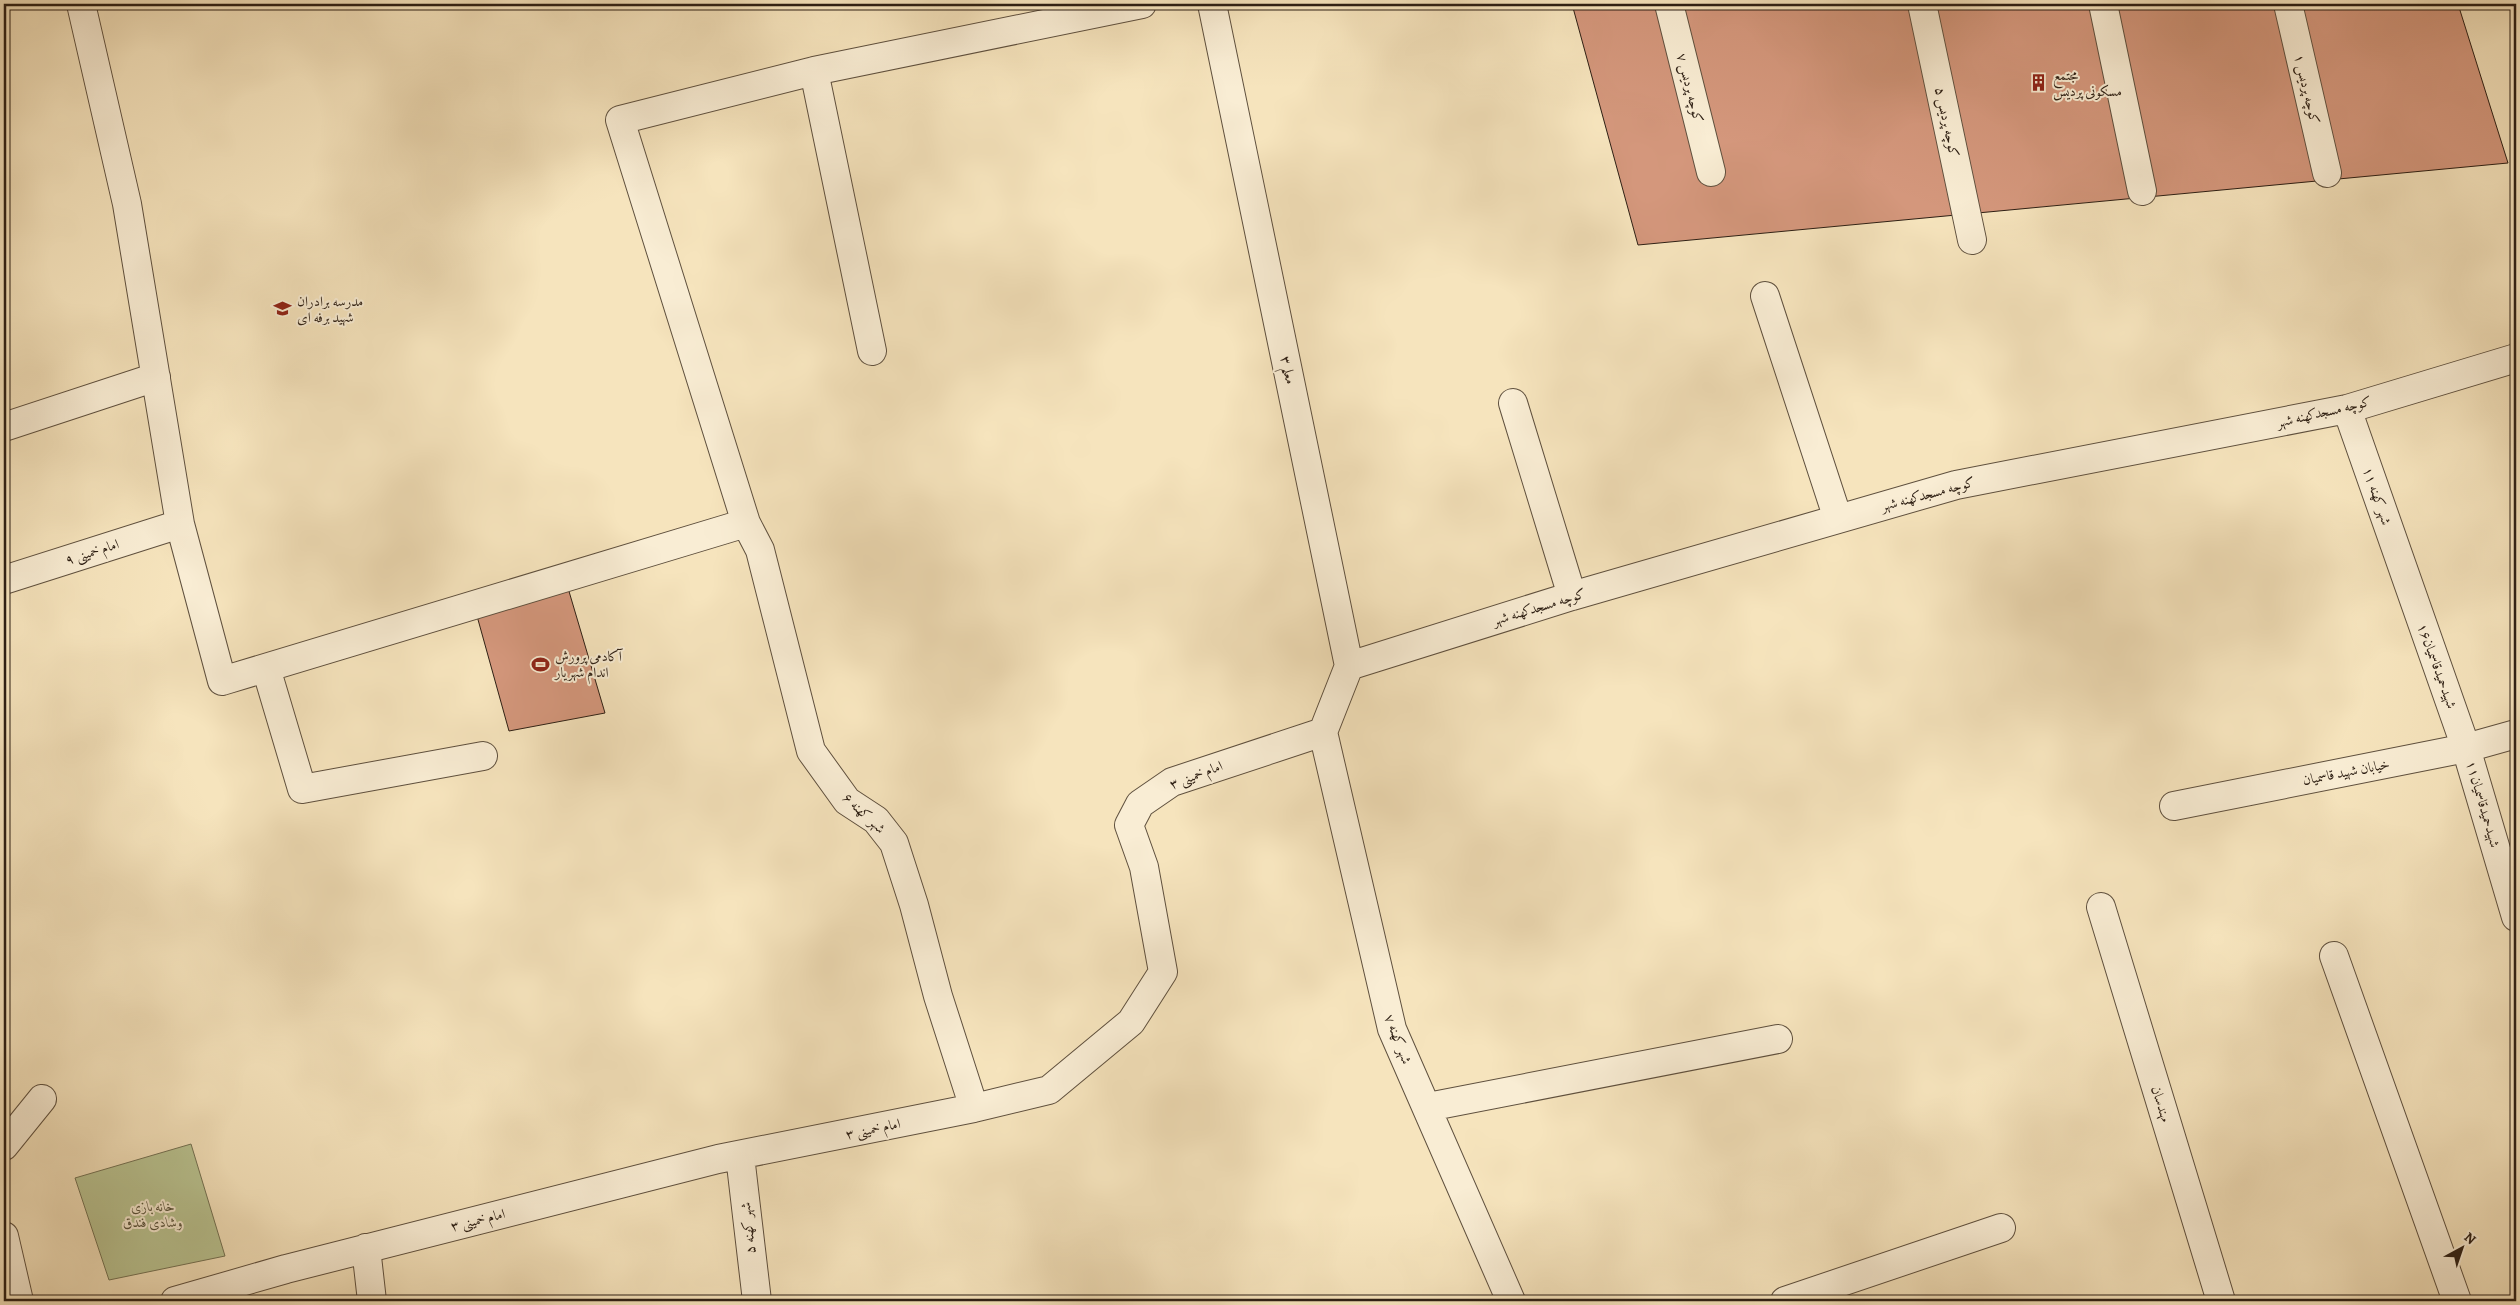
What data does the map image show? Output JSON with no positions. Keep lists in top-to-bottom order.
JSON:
{
  "streets": {
    "street": [
      "کوچه پردیس ۷",
      "کوچه پردیس ۱",
      "کوچه پردیس ۵",
      "معلم ۳",
      "کوچه مسجدکهنه شهر",
      "شهر کهنه ۱۱",
      "امام خمینی ۹",
      "شهیدحمیدقاسمیان۱۶",
      "خیابان شهید قاسمیان",
      "امام خمینی ۳",
      "شهیدحمیدقاسمیان۱۱",
      "شهر کهنه ۶",
      "شهر کهنه ۷",
      "مهندسان",
      "شهر کهنه ۵"
    ]
  },
  "crossings": [
    ["معلم ۳", "کوچه مسجدکهنه شهر"],
    ["کوچه مسجدکهنه شهر", "شهر کهنه ۱۱"],
    ["شهر کهنه ۱۱", "شهیدحمیدقاسمیان۱۶"],
    ["شهیدحمیدقاسمیان۱۶", "خیابان شهید قاسمیان"],
    ["شهیدحمیدقاسمیان۱۶", "شهیدحمیدقاسمیان۱۱"],
    ["خیابان شهید قاسمیان", "شهیدحمیدقاسمیان۱۱"],
    ["امام خمینی ۳", "شهر کهنه ۶"],
    ["امام خمینی ۳", "شهر کهنه ۷"],
    ["امام خمینی ۳", "شهر کهنه ۵"]
  ],
  "parks": ["خانه بازی وشادی فندق"],
  "places": {
    "building": ["مجتمع مسکونی پردیس"],
    "school or university": ["مدرسه برادران شهید برفه ای"],
    "sports": ["آکادمی پرورش اندام شهریار"]
  },
  "north": "top right"
}
